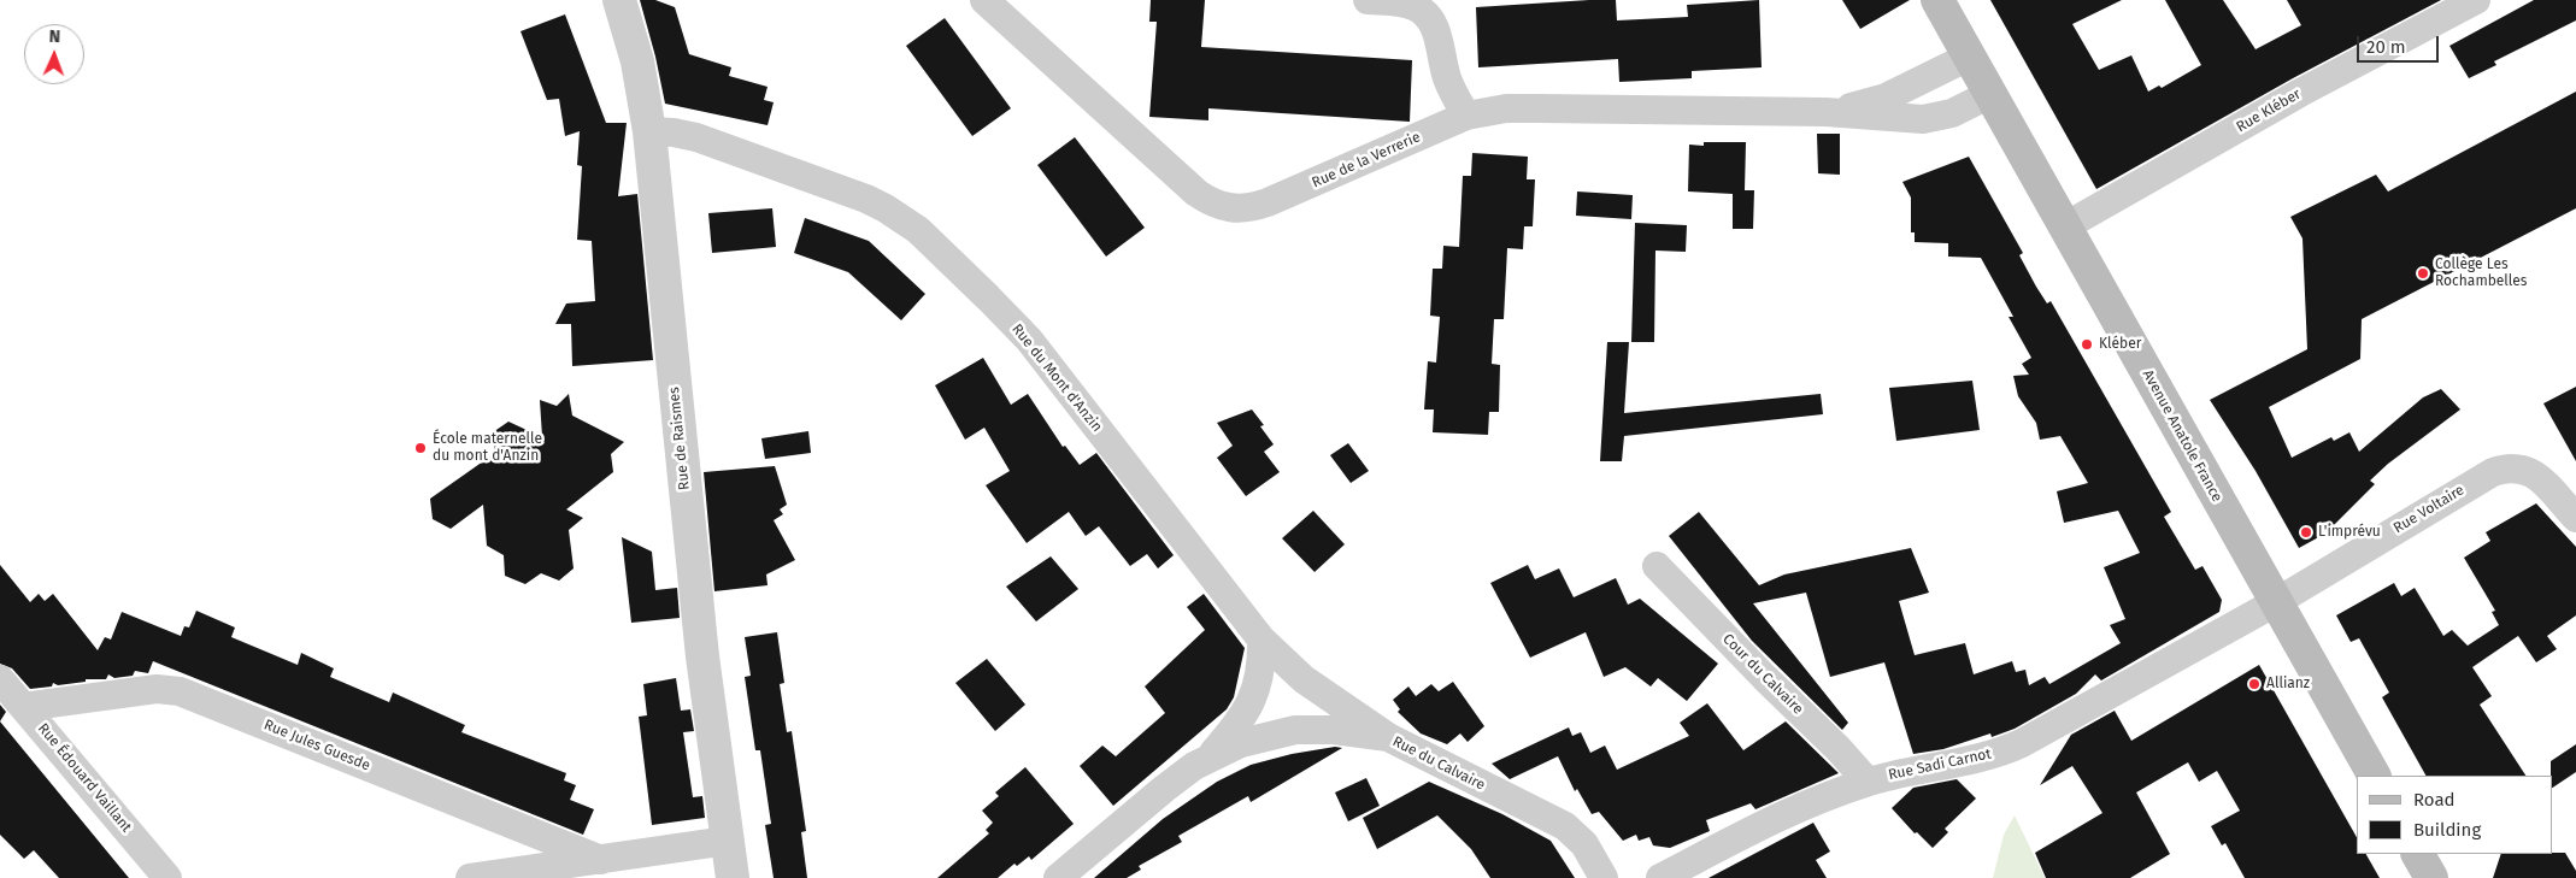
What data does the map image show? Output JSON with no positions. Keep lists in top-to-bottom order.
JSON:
{
  "streets": {
    "main road": ["Avenue Anatole France"],
    "street": [
      "Rue Kléber",
      "Rue de la Verrerie",
      "Rue du Mont d'Anzin",
      "Rue de Raismes",
      "Rue Voltaire",
      "Cour du Calvaire",
      "Rue Jules Guesde",
      "Rue du Calvaire",
      "Rue Sadi Carnot",
      "Rue Édouard Vaillant"
    ]
  },
  "crossings": [
    ["Rue Kléber", "Avenue Anatole France"],
    ["Rue de la Verrerie", "Avenue Anatole France"],
    ["Rue du Mont d'Anzin", "Rue de Raismes"],
    ["Rue du Mont d'Anzin", "Rue du Calvaire"],
    ["Avenue Anatole France", "Rue Voltaire"],
    ["Avenue Anatole France", "Rue Sadi Carnot"],
    ["Rue Voltaire", "Rue Sadi Carnot"],
    ["Cour du Calvaire", "Rue Sadi Carnot"],
    ["Rue Jules Guesde", "Rue Édouard Vaillant"]
  ],
  "places": [
    "Collège Les Rochambelles",
    "Kléber",
    "École maternelle du mont d'Anzin",
    "L'imprévu",
    "Allianz"
  ],
  "legend": ["Road", "Building"],
  "scale_bar": "20 m",
  "north": "top"
}
